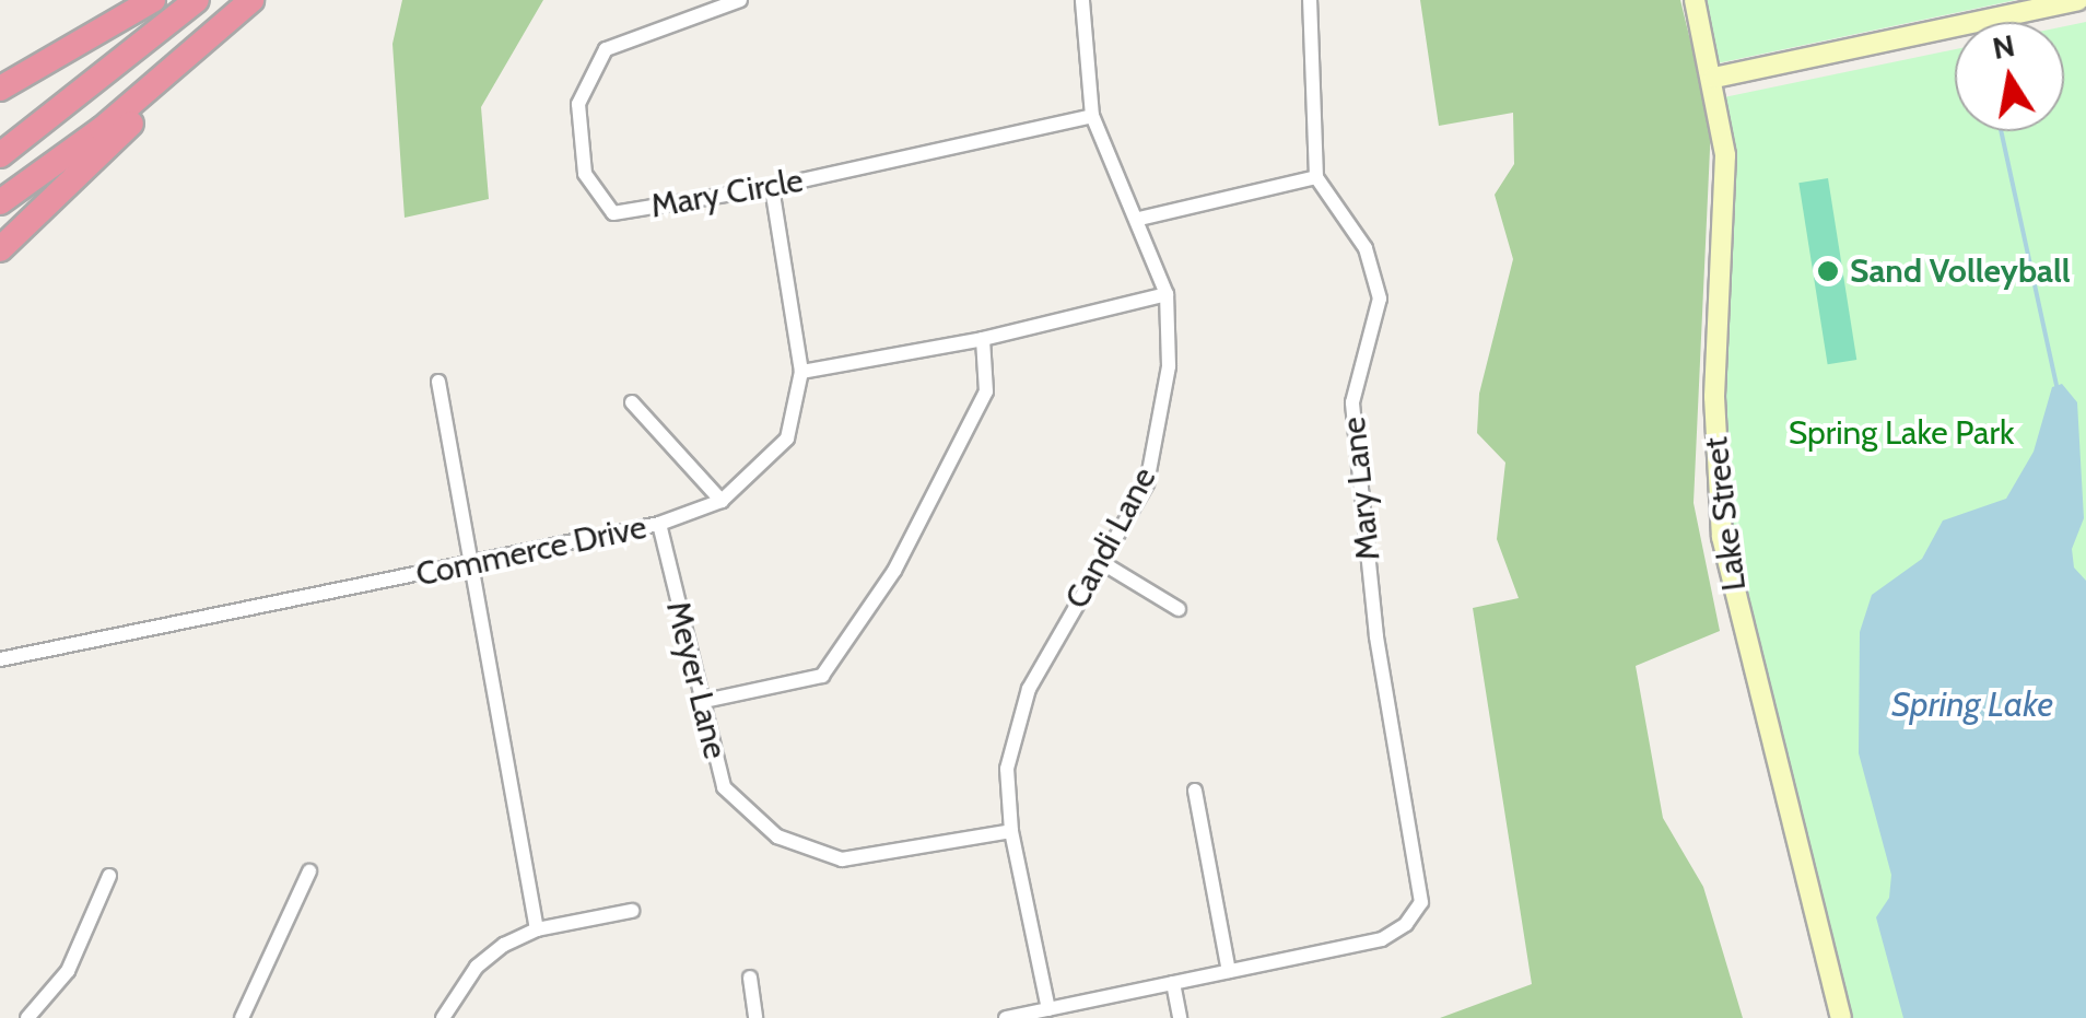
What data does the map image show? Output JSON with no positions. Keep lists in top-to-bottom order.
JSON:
{
  "streets": {
    "street": [
      "Mary Circle",
      "Mary Lane",
      "Lake Street",
      "Candi Lane",
      "Commerce Drive",
      "Meyer Lane"
    ]
  },
  "crossings": [
    ["Mary Circle", "Candi Lane"],
    ["Mary Circle", "Commerce Drive"],
    ["Candi Lane", "Meyer Lane"],
    ["Commerce Drive", "Meyer Lane"]
  ],
  "water": ["Spring Lake"],
  "parks": ["Spring Lake Park"],
  "places": ["Sand Volleyball"],
  "north": "top"
}
